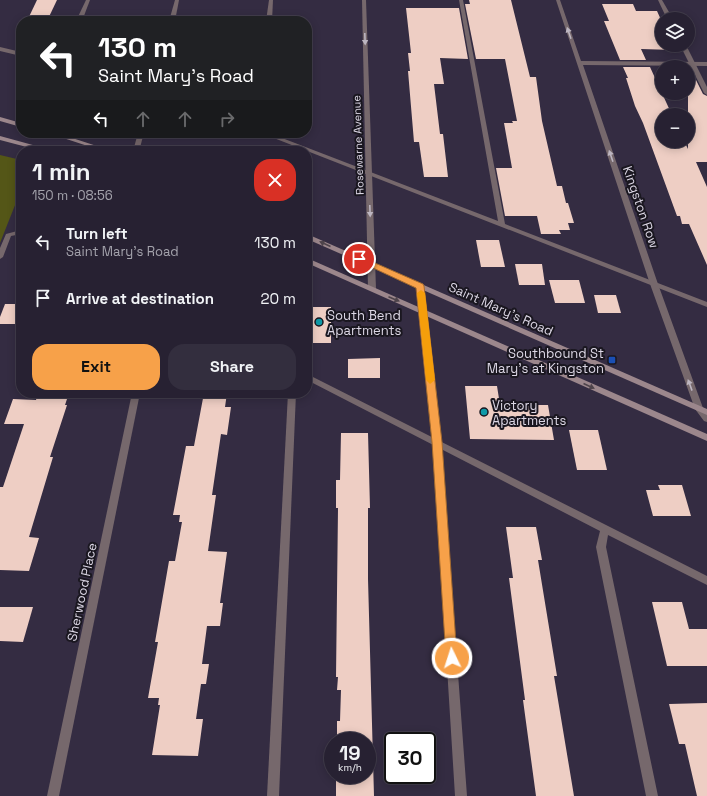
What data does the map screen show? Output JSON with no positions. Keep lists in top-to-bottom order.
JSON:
{
  "streets": {
    "main road": ["Saint Mary's Road"],
    "street": ["Rosewarne Avenue", "Kingston Row", "Sherwood Place"]
  },
  "crossings": [
    ["Rosewarne Avenue", "Saint Mary's Road"],
    ["Kingston Row", "Saint Mary's Road"]
  ],
  "one_way": ["Rosewarne Avenue", "Kingston Row"],
  "places": {
    "other": ["South Bend Apartments", "Victory Apartments"],
    "transit": ["Southbound St Mary's at Kingston"]
  },
  "page": {
    "map_buttons": ["+", "−"],
    "turn": ["130 m", "Saint Mary's Road"],
    "heading": ["1 min", "150 m · 08:56"],
    "list": [
      {
        "name": "Turn left",
        "note": "Saint Mary's Road",
        "value": "130 m"
      },
      {
        "name": "Arrive at destination",
        "value": "20 m"
      }
    ],
    "buttons": ["Exit", "Share"],
    "speed": "19 km/h",
    "limit": "30"
  }
}
